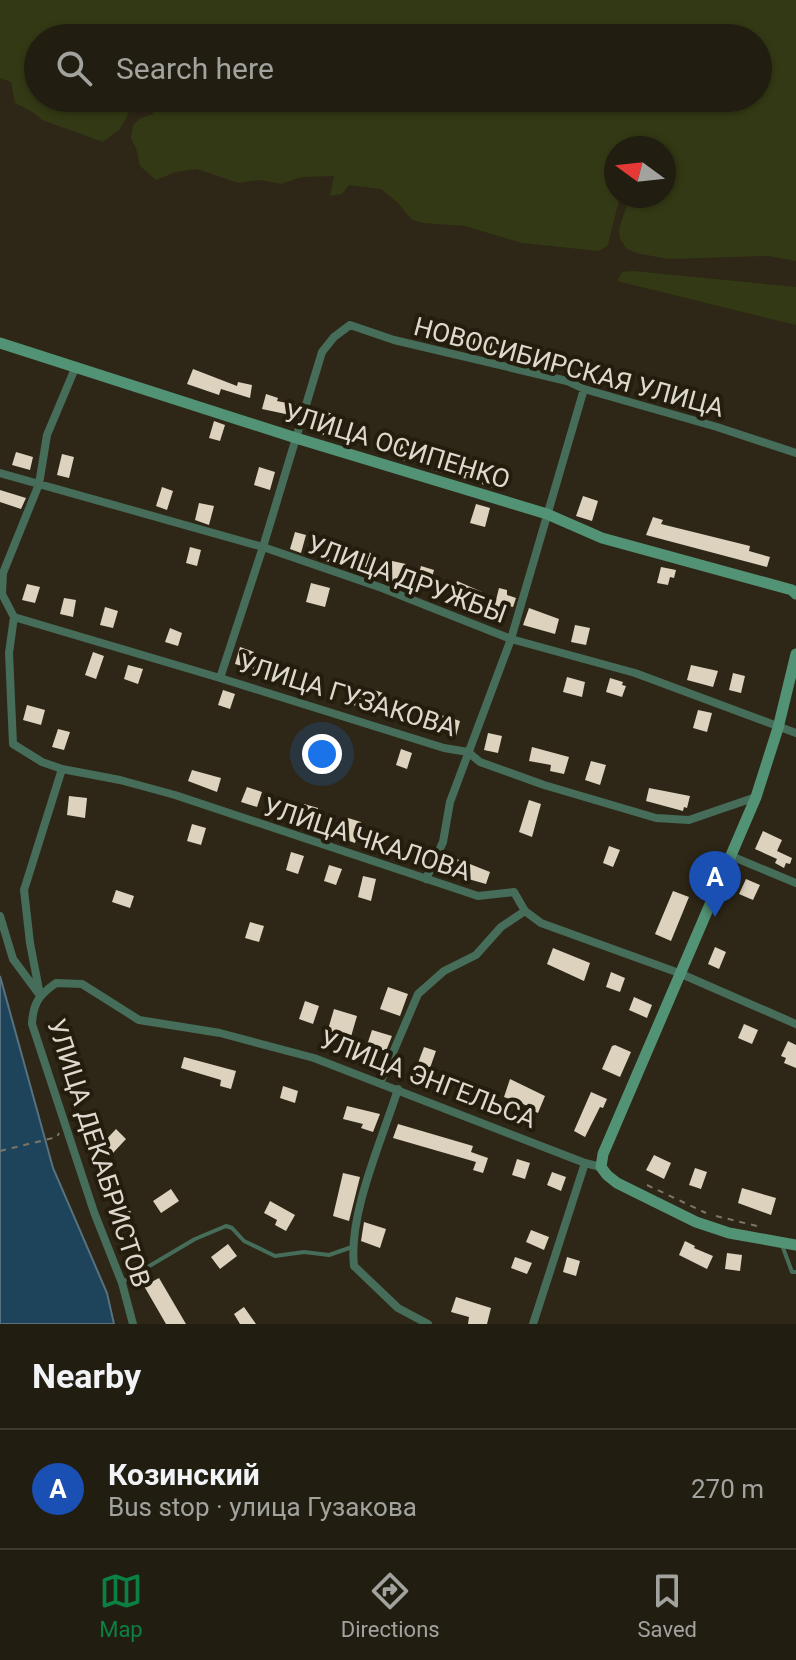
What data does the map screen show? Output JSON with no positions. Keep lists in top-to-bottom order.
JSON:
{
  "streets": {
    "main road": ["УЛИЦА ОСИПЕНКО", "УЛИЦА ЭНГЕЛЬСА"],
    "street": [
      "НОВОСИБИРСКАЯ УЛИЦА",
      "УЛИЦА ДРУЖБЫ",
      "УЛИЦА ГУЗАКОВА",
      "УЛИЦА ЧКАЛОВА",
      "УЛИЦА ДЕКАБРИСТОВ"
    ]
  },
  "crossings": [
    ["НОВОСИБИРСКАЯ УЛИЦА", "УЛИЦА ОСИПЕНКО"],
    ["УЛИЦА ГУЗАКОВА", "УЛИЦА ЧКАЛОВА"],
    ["УЛИЦА ЧКАЛОВА", "УЛИЦА ДЕКАБРИСТОВ"],
    ["УЛИЦА ЭНГЕЛЬСА", "УЛИЦА ДЕКАБРИСТОВ"]
  ],
  "north": "left",
  "page": {
    "search": "Search here",
    "pins": "A",
    "heading": "Nearby",
    "list": [
      {
        "mark": "A",
        "name": "Козинский",
        "note": "Bus stop · улица Гузакова",
        "value": "270 m"
      }
    ],
    "nav": ["Map", "Directions", "Saved"]
  }
}
